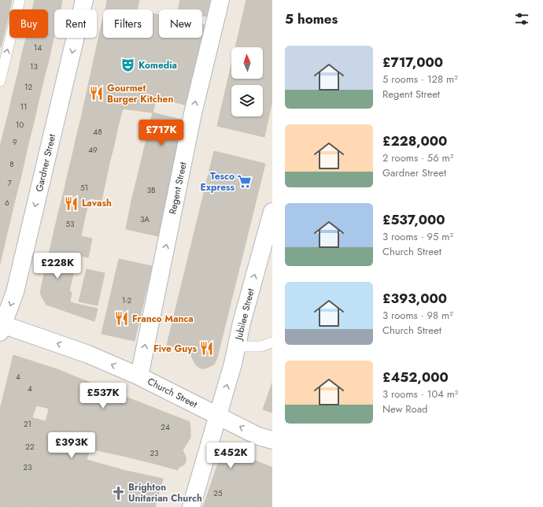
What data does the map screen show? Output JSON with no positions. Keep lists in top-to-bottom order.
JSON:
{
  "streets": {
    "street": [
      "Gardner Street",
      "Regent Street",
      "Jubilee Street",
      "Church Street"
    ]
  },
  "crossings": [
    ["Gardner Street", "Church Street"],
    ["Regent Street", "Church Street"],
    ["Jubilee Street", "Church Street"]
  ],
  "one_way": [
    "Gardner Street",
    "Regent Street",
    "Jubilee Street",
    "Church Street"
  ],
  "places": {
    "theatre": ["Komedia"],
    "restaurant": [
      "Gourmet Burger Kitchen",
      "Lavash",
      "Franco Manca",
      "Five Guys"
    ],
    "supermarket": ["Tesco Express"],
    "church": ["Brighton Unitarian Church"]
  },
  "house_numbers": [
    "14",
    "13",
    "12",
    "11",
    "10",
    "48",
    "9",
    "49",
    "8",
    "7",
    "51",
    "3B",
    "6",
    "3A",
    "53",
    "1-2",
    "4",
    "4",
    "21",
    "24",
    "22",
    "23",
    "23",
    "25"
  ],
  "north": "top",
  "page": {
    "heading": "5 homes",
    "chip": [
      "Buy",
      "Rent",
      "Filters",
      "New"
    ],
    "list": [
      {
        "name": "£717,000",
        "note": "5 rooms · 128 m² · Regent Street"
      },
      {
        "name": "£228,000",
        "note": "2 rooms · 56 m² · Gardner Street"
      },
      {
        "name": "£537,000",
        "note": "3 rooms · 95 m² · Church Street"
      },
      {
        "name": "£393,000",
        "note": "3 rooms · 98 m² · Church Street"
      },
      {
        "name": "£452,000",
        "note": "3 rooms · 104 m² · New Road"
      }
    ],
    "price": [
      "£717K",
      "£228K",
      "£537K",
      "£393K",
      "£452K"
    ]
  }
}
